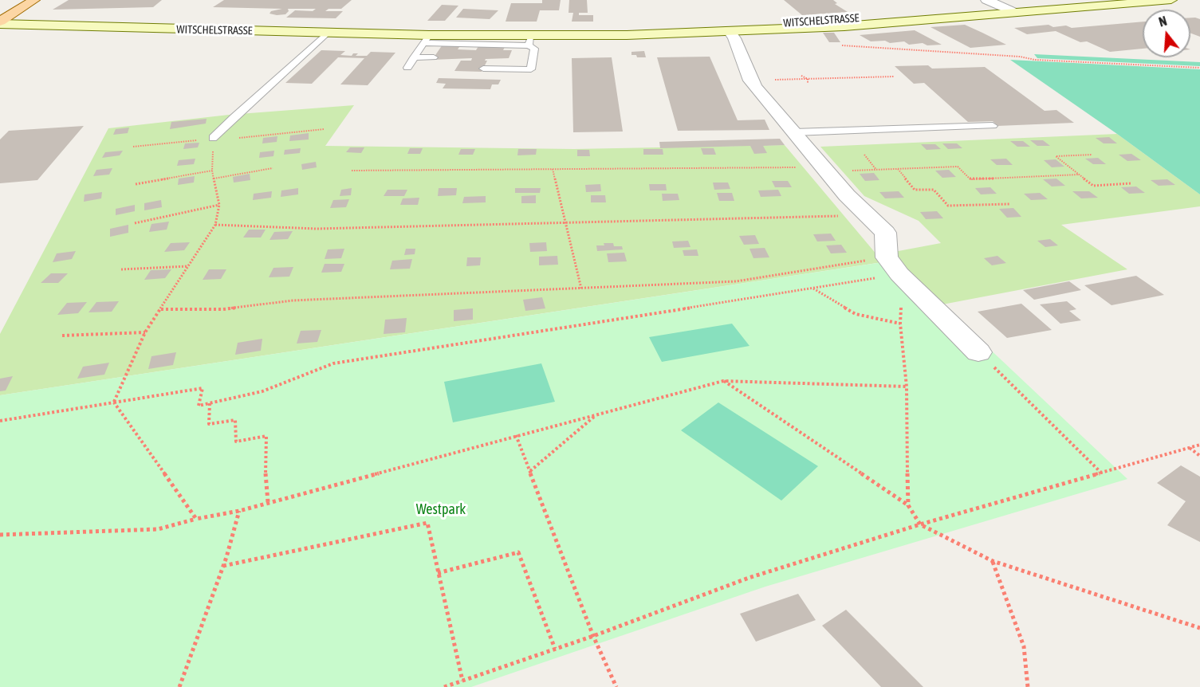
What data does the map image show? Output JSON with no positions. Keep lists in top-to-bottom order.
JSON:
{
  "streets": {
    "street": ["WITSCHELSTRASSE"]
  },
  "parks": ["Westpark"],
  "north": "top"
}
